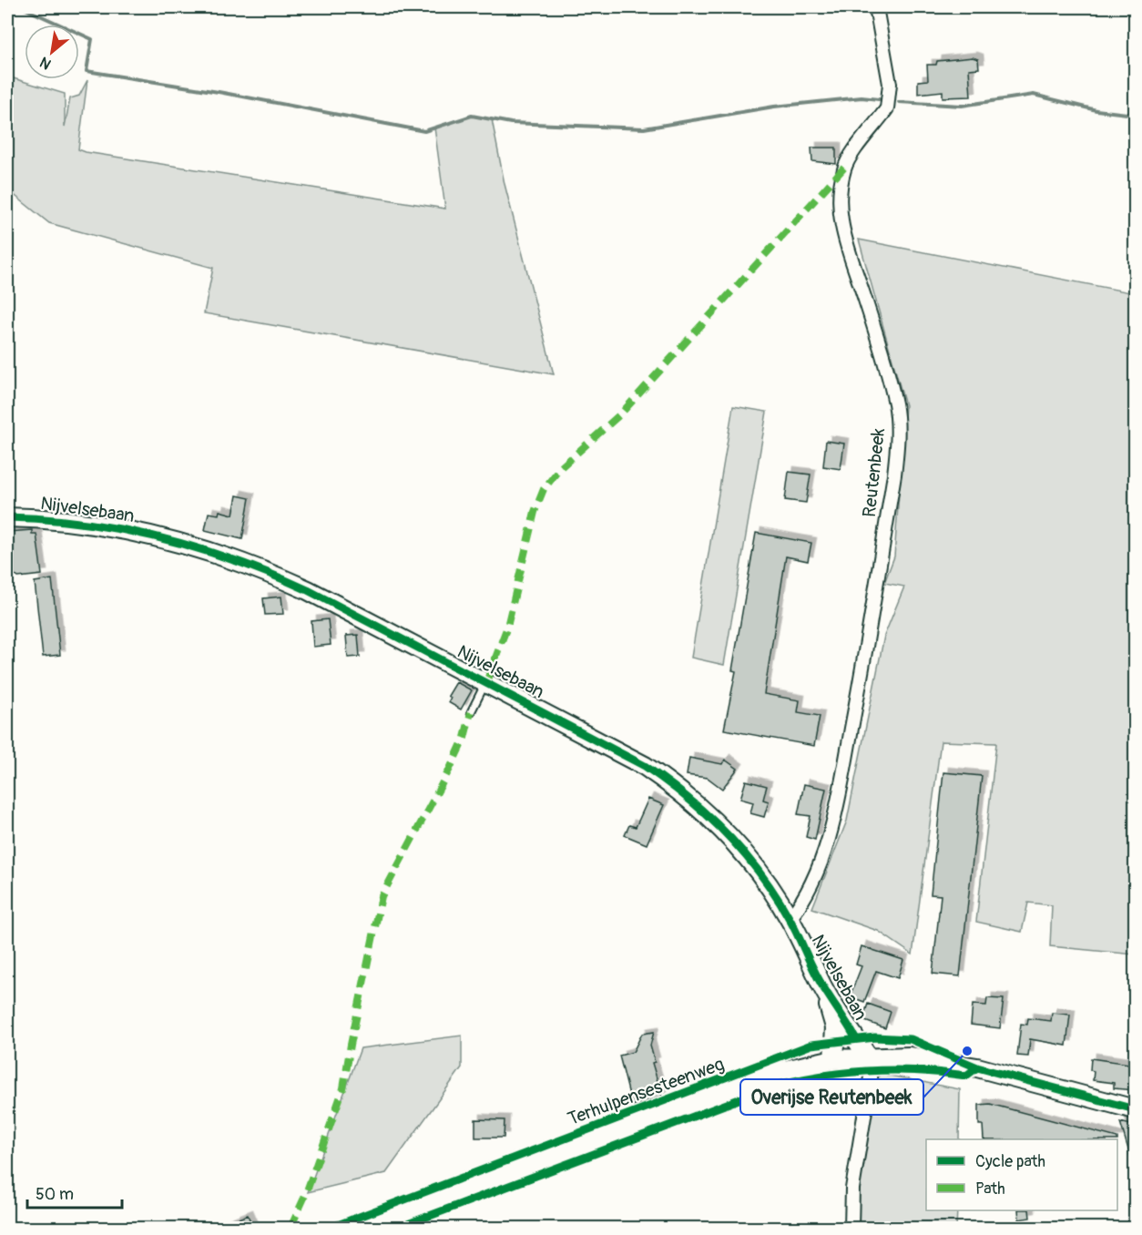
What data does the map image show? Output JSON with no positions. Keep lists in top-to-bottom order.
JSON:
{
  "streets": {
    "main road": ["Nijvelsebaan", "Terhulpensesteenweg"],
    "street": ["Reutenbeek"]
  },
  "crossings": [
    ["Reutenbeek", "Nijvelsebaan"],
    ["Nijvelsebaan", "Terhulpensesteenweg"]
  ],
  "places": ["Overijse Reutenbeek"],
  "legend": ["Cycle path", "Path"],
  "scale_bar": "50 m",
  "north": "bottom left"
}
